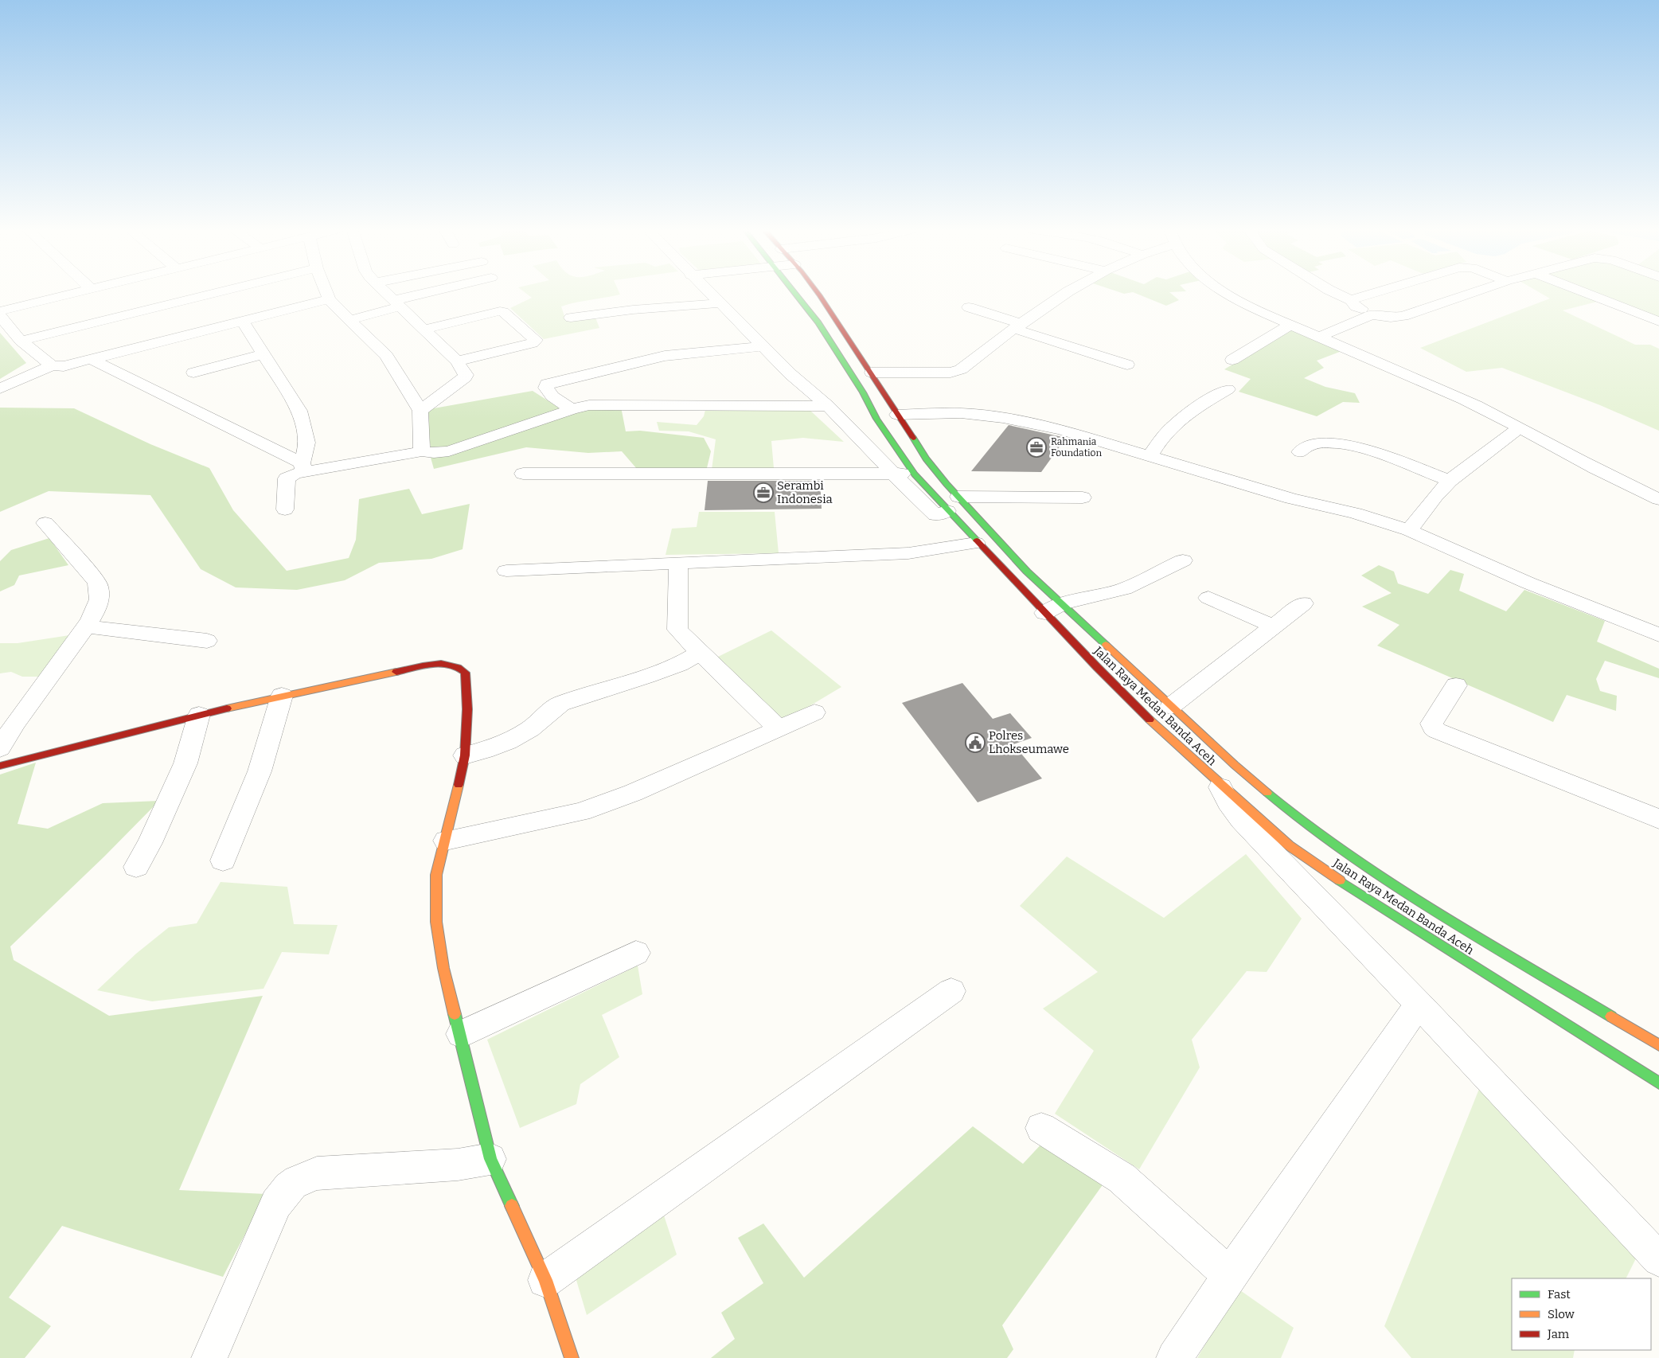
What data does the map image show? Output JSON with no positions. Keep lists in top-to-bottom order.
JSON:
{
  "streets": {
    "main road": ["Jalan Raya Medan Banda Aceh"]
  },
  "places": {
    "office": ["Rahmania Foundation", "Serambi Indonesia"],
    "public building": ["Polres Lhokseumawe"]
  },
  "legend": ["Fast", "Slow", "Jam"]
}
